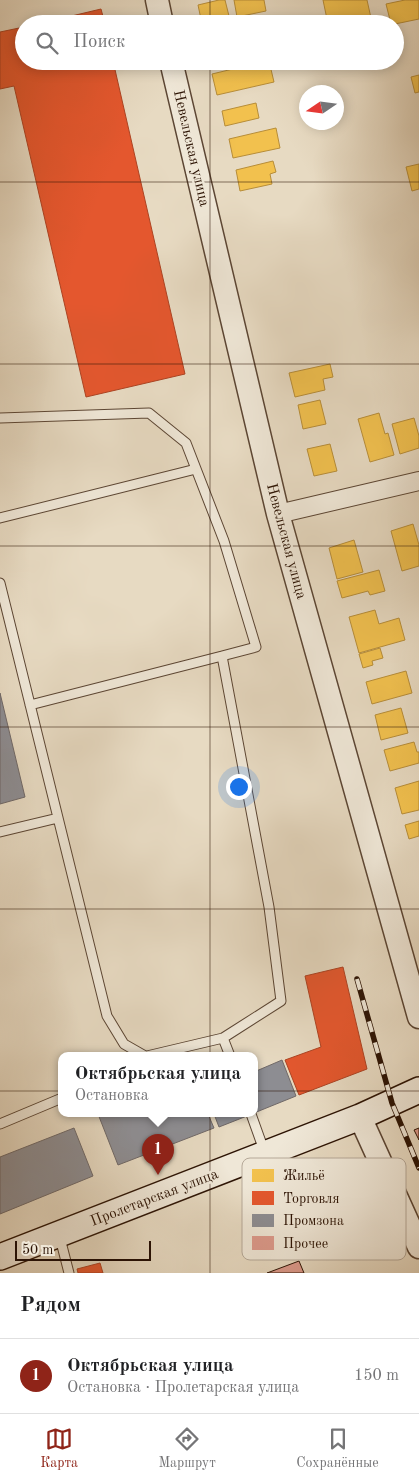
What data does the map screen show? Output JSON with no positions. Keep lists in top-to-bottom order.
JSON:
{
  "streets": {
    "main road": ["Пролетарская улица"],
    "street": ["Невельская улица"]
  },
  "legend": [
    "Жильё",
    "Торговля",
    "Промзона",
    "Прочее"
  ],
  "scale_bar": "50 m",
  "north": "left",
  "page": {
    "search": "Поиск",
    "popup": ["Октябрьская улица", "Остановка"],
    "pins": "1",
    "scale": "50 m",
    "heading": "Рядом",
    "list": [
      {
        "mark": "1",
        "name": "Октябрьская улица",
        "note": "Остановка · Пролетарская улица",
        "value": "150 m"
      }
    ],
    "nav": ["Карта", "Маршрут", "Сохранённые"]
  }
}
